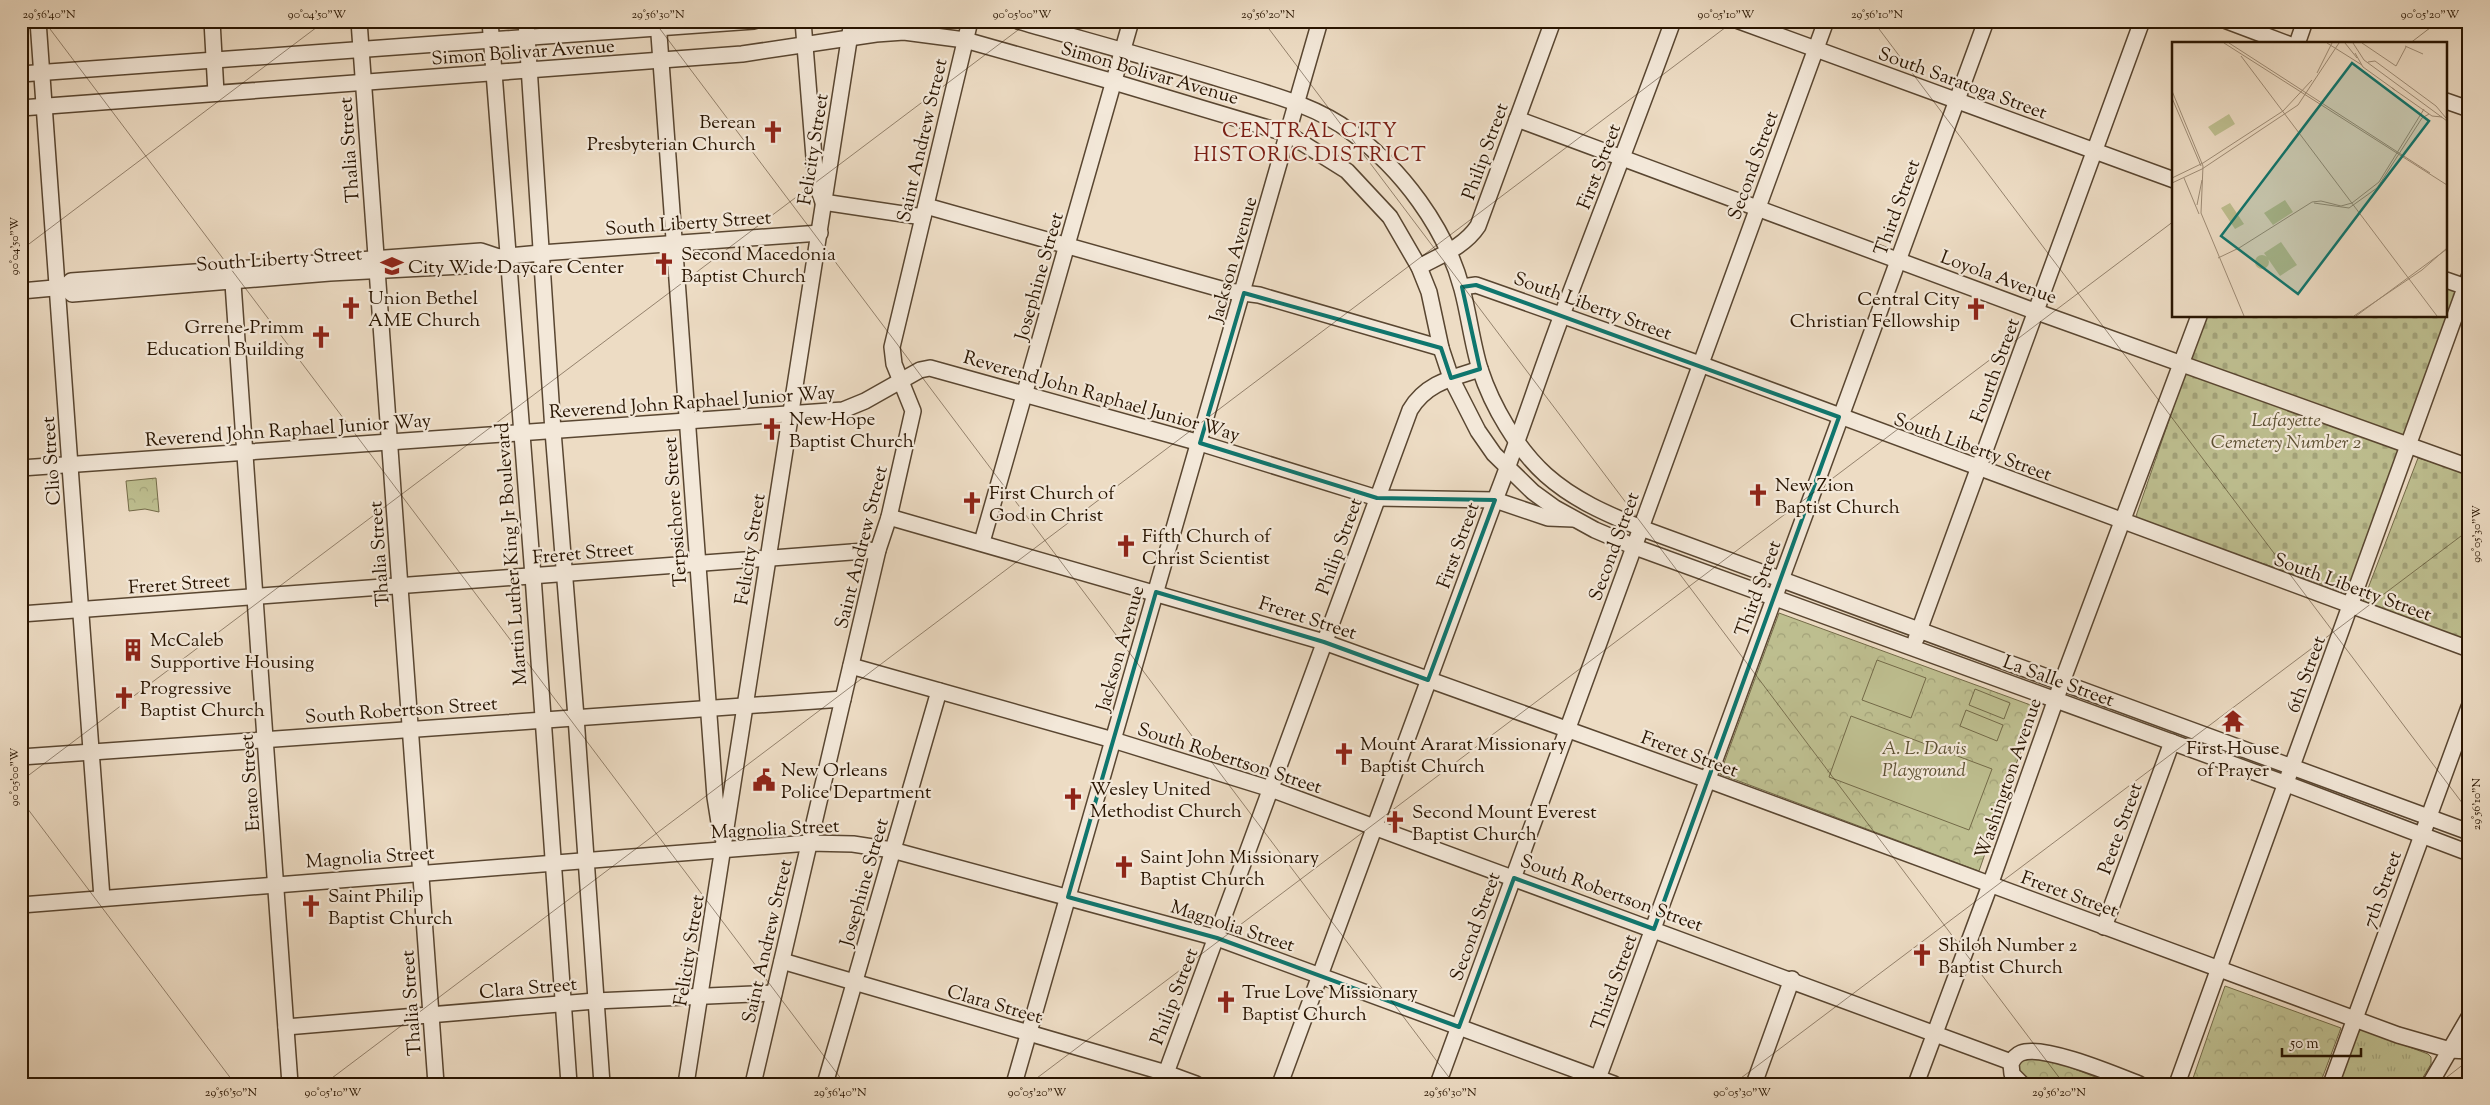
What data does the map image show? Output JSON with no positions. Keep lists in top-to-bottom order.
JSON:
{
  "streets": {
    "street": [
      "Simon Bolivar Avenue",
      "South Saratoga Street",
      "Saint Andrew Street",
      "Felicity Street",
      "Thalia Street",
      "Philip Street",
      "Second Street",
      "First Street",
      "Third Street",
      "South Liberty Street",
      "Jackson Avenue",
      "Josephine Street",
      "Loyola Avenue",
      "Fourth Street",
      "Reverend John Raphael Junior Way",
      "Clio Street",
      "Terpsichore Street",
      "Freret Street",
      "Martin Luther King Jr Boulevard",
      "6th Street",
      "La Salle Street",
      "South Robertson Street",
      "Washington Avenue",
      "Erato Street",
      "Magnolia Street",
      "Peete Street",
      "7th Street",
      "Clara Street"
    ]
  },
  "crossings": [
    ["Simon Bolivar Avenue", "Saint Andrew Street"],
    ["Simon Bolivar Avenue", "Felicity Street"],
    ["Simon Bolivar Avenue", "Thalia Street"],
    ["Simon Bolivar Avenue", "Philip Street"],
    ["Simon Bolivar Avenue", "Second Street"],
    ["Simon Bolivar Avenue", "First Street"],
    ["Simon Bolivar Avenue", "South Liberty Street"],
    ["Simon Bolivar Avenue", "Jackson Avenue"],
    ["Simon Bolivar Avenue", "Josephine Street"],
    ["Simon Bolivar Avenue", "Reverend John Raphael Junior Way"],
    ["Simon Bolivar Avenue", "Clio Street"],
    ["Simon Bolivar Avenue", "Terpsichore Street"],
    ["Simon Bolivar Avenue", "Martin Luther King Jr Boulevard"],
    ["Simon Bolivar Avenue", "La Salle Street"],
    ["South Saratoga Street", "Second Street"],
    ["South Saratoga Street", "Third Street"],
    ["South Saratoga Street", "Fourth Street"],
    ["Saint Andrew Street", "Reverend John Raphael Junior Way"],
    ["Saint Andrew Street", "Freret Street"],
    ["Saint Andrew Street", "South Robertson Street"],
    ["Saint Andrew Street", "Magnolia Street"],
    ["Saint Andrew Street", "Clara Street"],
    ["Felicity Street", "South Liberty Street"],
    ["Felicity Street", "Reverend John Raphael Junior Way"],
    ["Felicity Street", "Terpsichore Street"],
    ["Felicity Street", "Freret Street"],
    ["Felicity Street", "South Robertson Street"],
    ["Felicity Street", "Magnolia Street"],
    ["Felicity Street", "Clara Street"],
    ["Thalia Street", "South Liberty Street"],
    ["Thalia Street", "Reverend John Raphael Junior Way"],
    ["Thalia Street", "Freret Street"],
    ["Thalia Street", "South Robertson Street"],
    ["Thalia Street", "Magnolia Street"],
    ["Thalia Street", "Clara Street"],
    ["Philip Street", "Loyola Avenue"],
    ["Philip Street", "Reverend John Raphael Junior Way"],
    ["Philip Street", "Freret Street"],
    ["Philip Street", "South Robertson Street"],
    ["Philip Street", "Magnolia Street"],
    ["Philip Street", "Clara Street"],
    ["Second Street", "South Liberty Street"],
    ["Second Street", "Loyola Avenue"],
    ["Second Street", "Freret Street"],
    ["Second Street", "La Salle Street"],
    ["Second Street", "South Robertson Street"],
    ["Second Street", "Magnolia Street"],
    ["First Street", "South Liberty Street"],
    ["First Street", "Loyola Avenue"],
    ["First Street", "Reverend John Raphael Junior Way"],
    ["First Street", "Freret Street"],
    ["First Street", "South Robertson Street"],
    ["First Street", "Magnolia Street"],
    ["Third Street", "South Liberty Street"],
    ["Third Street", "Loyola Avenue"],
    ["Third Street", "Freret Street"],
    ["Third Street", "La Salle Street"],
    ["Third Street", "South Robertson Street"],
    ["Third Street", "Magnolia Street"],
    ["South Liberty Street", "Fourth Street"],
    ["South Liberty Street", "Clio Street"],
    ["South Liberty Street", "Terpsichore Street"],
    ["South Liberty Street", "Martin Luther King Jr Boulevard"],
    ["South Liberty Street", "6th Street"],
    ["South Liberty Street", "Washington Avenue"],
    ["South Liberty Street", "Erato Street"],
    ["Jackson Avenue", "Reverend John Raphael Junior Way"],
    ["Jackson Avenue", "Freret Street"],
    ["Jackson Avenue", "South Robertson Street"],
    ["Jackson Avenue", "Magnolia Street"],
    ["Jackson Avenue", "Clara Street"],
    ["Josephine Street", "Reverend John Raphael Junior Way"],
    ["Josephine Street", "Freret Street"],
    ["Josephine Street", "South Robertson Street"],
    ["Josephine Street", "Magnolia Street"],
    ["Josephine Street", "Clara Street"],
    ["Loyola Avenue", "Fourth Street"],
    ["Loyola Avenue", "6th Street"],
    ["Loyola Avenue", "Washington Avenue"],
    ["Fourth Street", "La Salle Street"],
    ["Reverend John Raphael Junior Way", "Clio Street"],
    ["Reverend John Raphael Junior Way", "Terpsichore Street"],
    ["Reverend John Raphael Junior Way", "Martin Luther King Jr Boulevard"],
    ["Reverend John Raphael Junior Way", "Erato Street"],
    ["Clio Street", "Freret Street"],
    ["Clio Street", "South Robertson Street"],
    ["Clio Street", "Magnolia Street"],
    ["Terpsichore Street", "Freret Street"],
    ["Terpsichore Street", "South Robertson Street"],
    ["Terpsichore Street", "Magnolia Street"],
    ["Freret Street", "Martin Luther King Jr Boulevard"],
    ["Freret Street", "6th Street"],
    ["Freret Street", "Washington Avenue"],
    ["Freret Street", "Erato Street"],
    ["Freret Street", "Peete Street"],
    ["Freret Street", "7th Street"],
    ["Martin Luther King Jr Boulevard", "South Robertson Street"],
    ["Martin Luther King Jr Boulevard", "Magnolia Street"],
    ["Martin Luther King Jr Boulevard", "Clara Street"],
    ["6th Street", "La Salle Street"],
    ["La Salle Street", "Washington Avenue"],
    ["La Salle Street", "Peete Street"],
    ["La Salle Street", "7th Street"],
    ["South Robertson Street", "Washington Avenue"],
    ["South Robertson Street", "Erato Street"],
    ["Erato Street", "Magnolia Street"],
    ["Erato Street", "Clara Street"]
  ],
  "districts": ["CENTRAL CITY HISTORIC DISTRICT"],
  "parks": ["Lafayette Cemetery Number 2", "A. L. Davis Playground"],
  "places": {
    "church": [
      "Berean Presbyterian Church",
      "Second Macedonia Baptist Church",
      "Union Bethel AME Church",
      "Central City Christian Fellowship",
      "Grrene-Primm Education Building",
      "New Hope Baptist Church",
      "New Zion Baptist Church",
      "First Church of God in Christ",
      "Fifth Church of Christ Scientist",
      "Progressive Baptist Church",
      "Mount Ararat Missionary Baptist Church",
      "Wesley United Methodist Church",
      "Second Mount Everest Baptist Church",
      "Saint John Missionary Baptist Church",
      "Saint Philip Baptist Church",
      "Shiloh Number 2 Baptist Church",
      "True Love Missionary Baptist Church"
    ],
    "school or university": ["City Wide Daycare Center"],
    "building": ["McCaleb Supportive Housing"],
    "temple": ["First House of Prayer"],
    "public building": ["New Orleans Police Department"]
  },
  "scale_bar": "50 m",
  "coordinates": [
    "29°56'40\"N",
    "90°04'50\"W",
    "29°56'30\"N",
    "90°05'00\"W",
    "29°56'20\"N",
    "90°05'10\"W",
    "29°56'10\"N",
    "90°05'20\"W",
    "90°05'30\"W",
    "29°56'50\"N"
  ]
}
